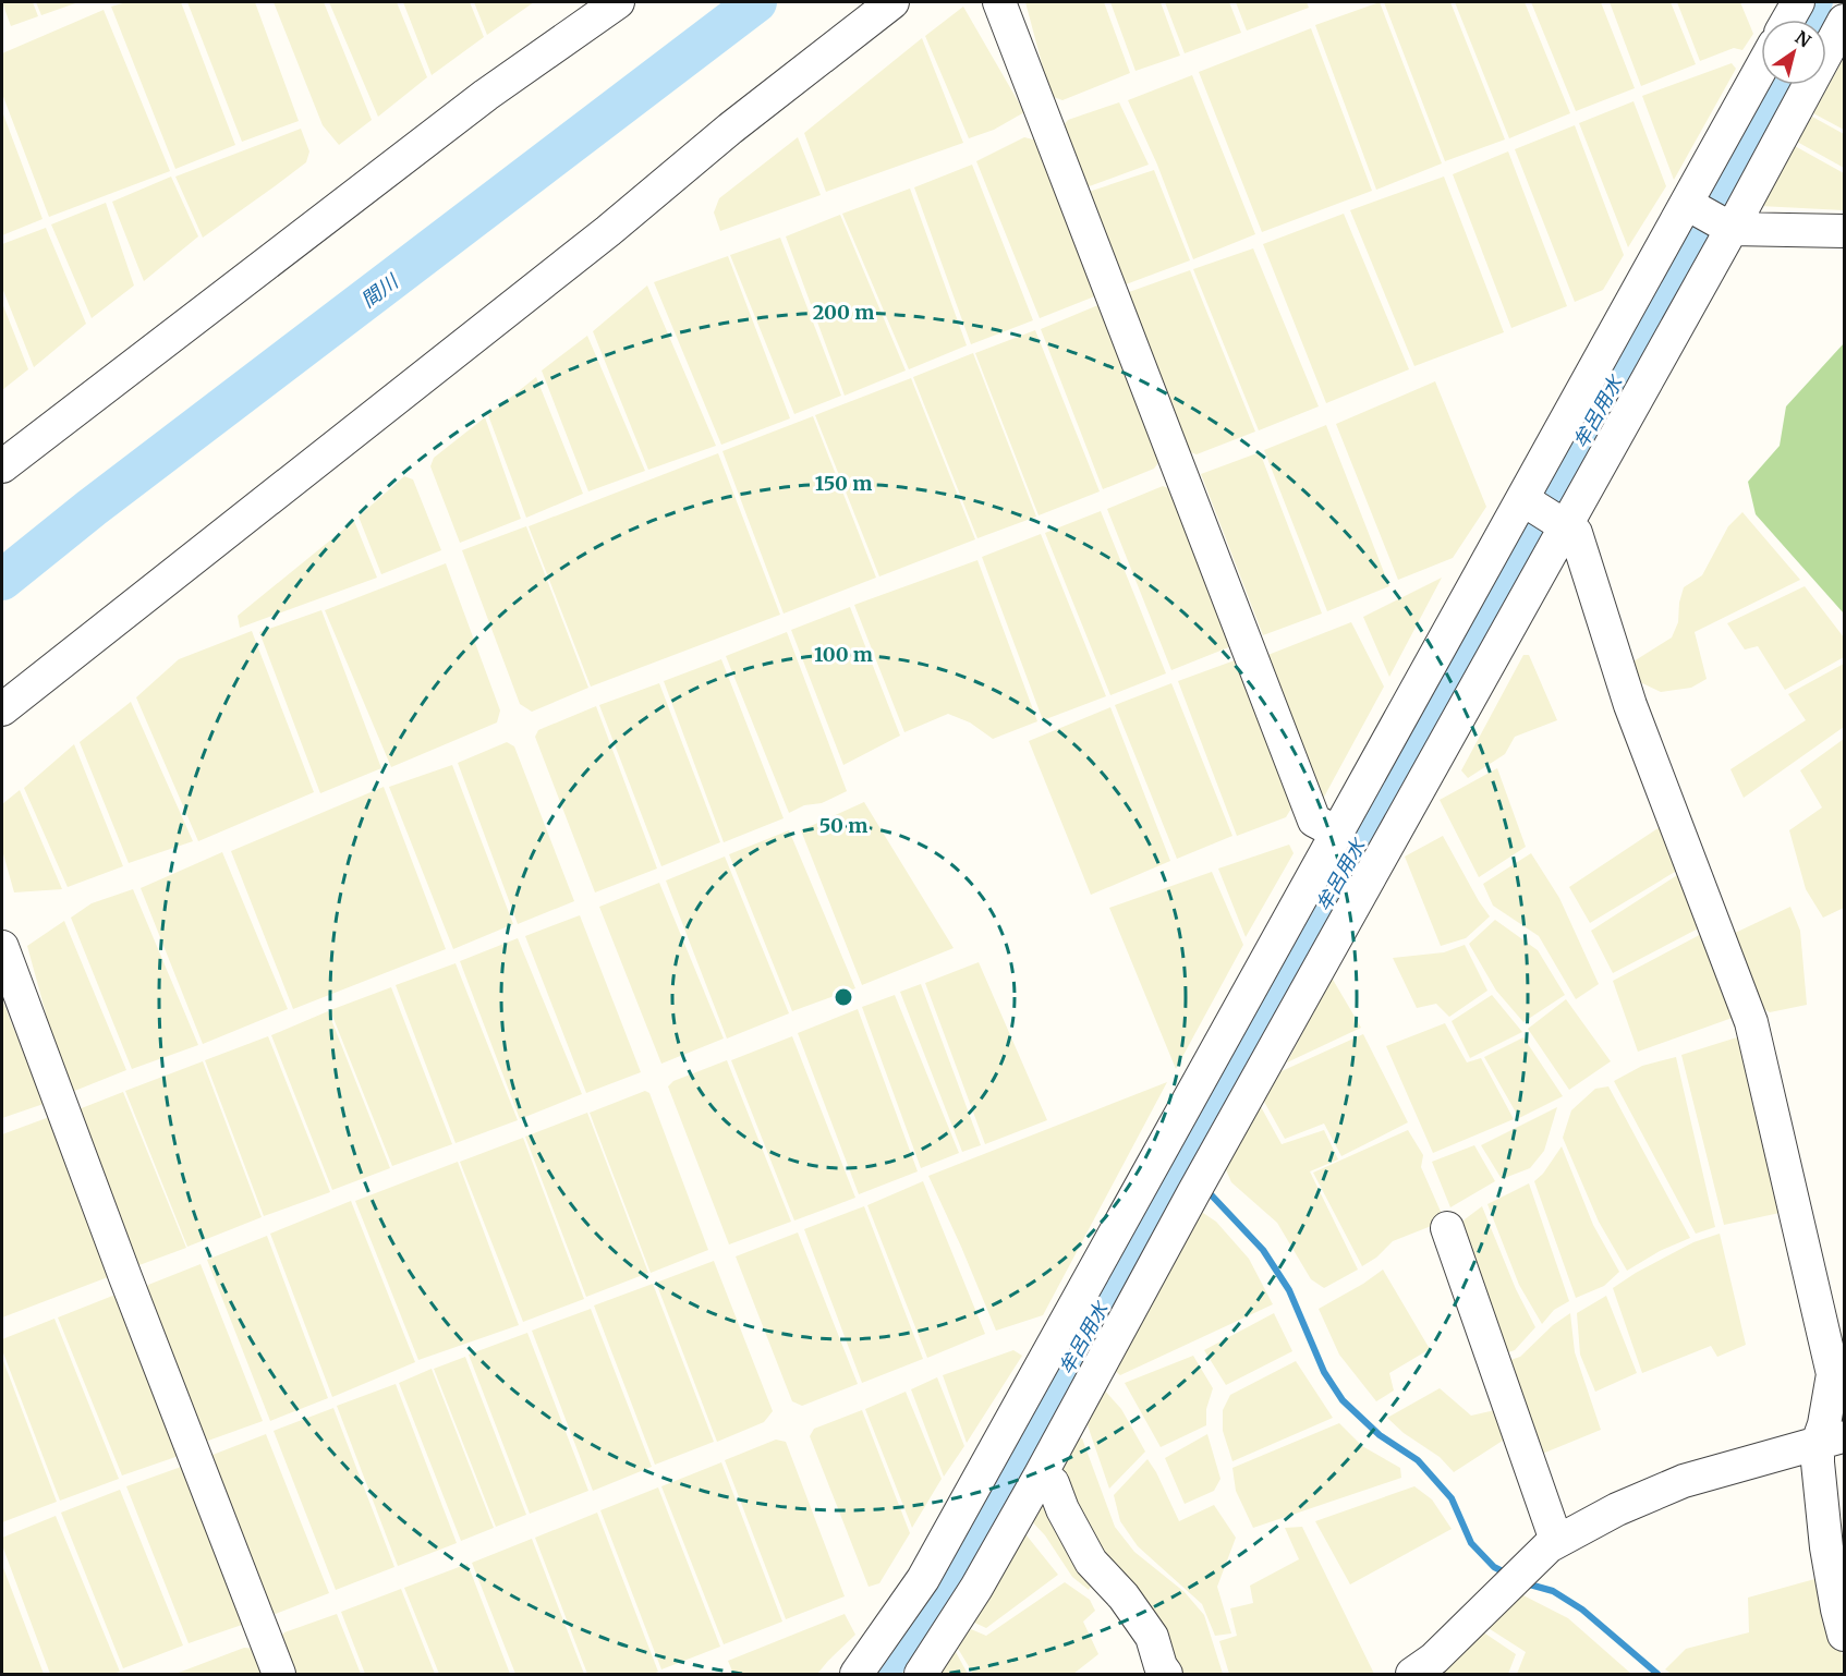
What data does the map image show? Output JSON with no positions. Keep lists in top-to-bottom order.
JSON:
{
  "water": ["間川", "牟呂用水"],
  "north": "top right",
  "rings": [
    "200 m",
    "150 m",
    "100 m",
    "50 m"
  ]
}
